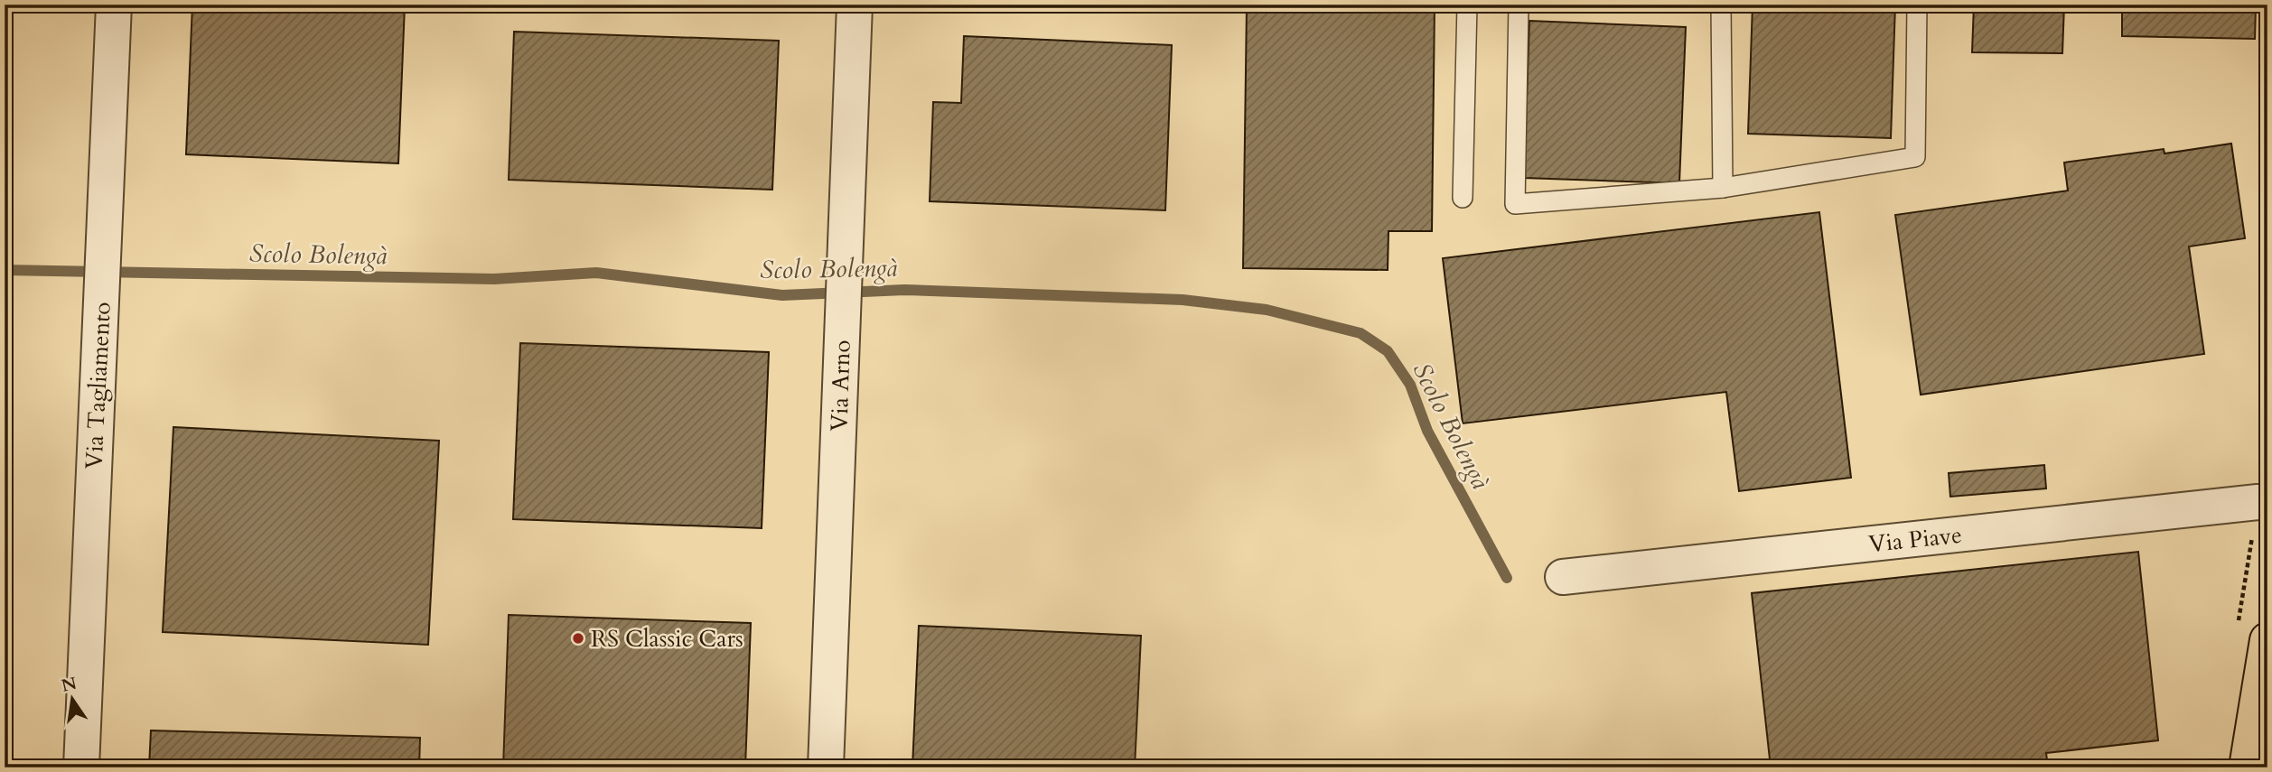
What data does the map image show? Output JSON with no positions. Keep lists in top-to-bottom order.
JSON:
{
  "streets": {
    "street": ["Via Tagliamento", "Via Arno", "Via Piave"]
  },
  "water": ["Scolo Bolengà"],
  "places": ["RS Classic Cars"],
  "north": "top"
}
